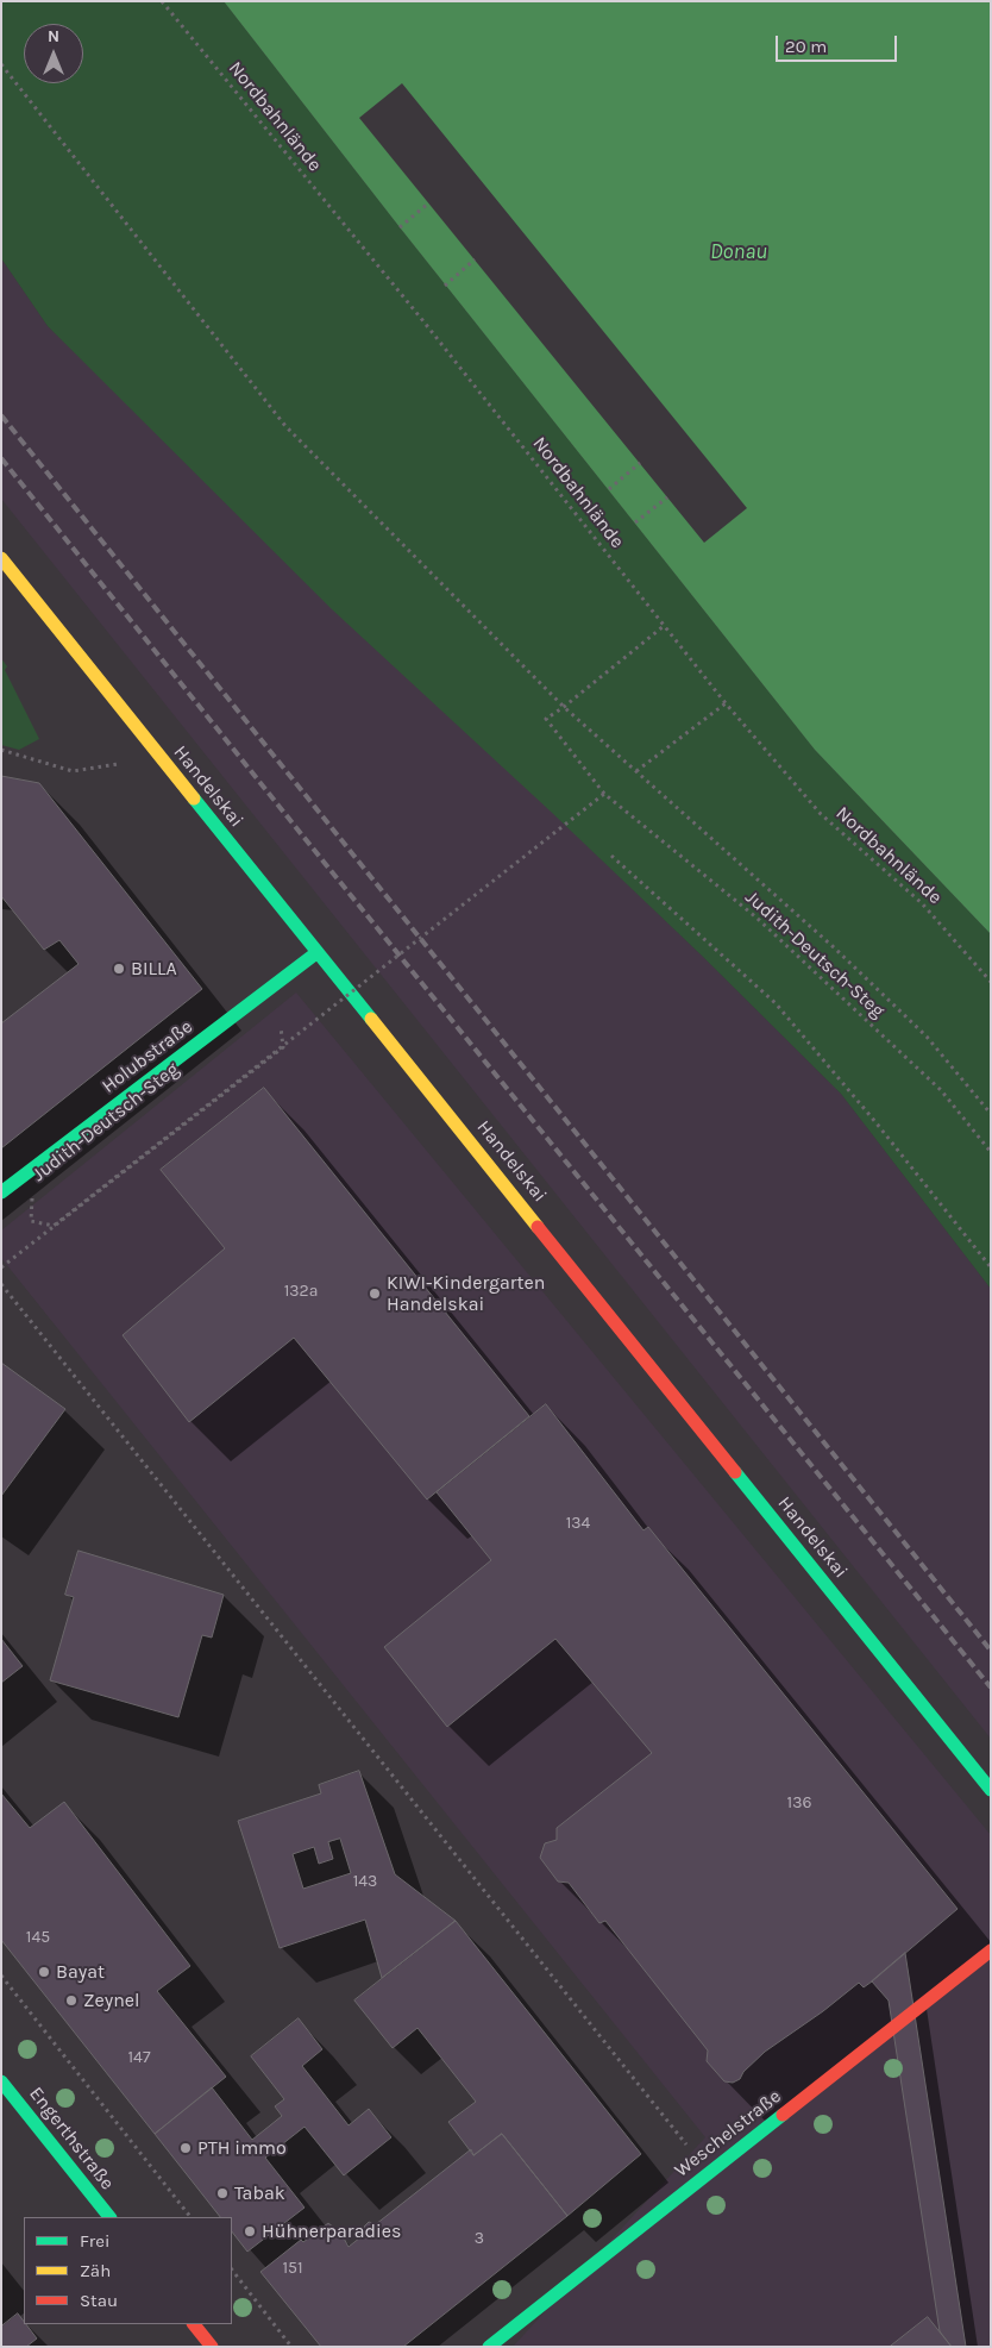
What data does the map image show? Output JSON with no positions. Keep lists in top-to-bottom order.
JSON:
{
  "streets": {
    "main road": [
      "Handelskai",
      "Holubstraße",
      "Weschelstraße",
      "Engerthstraße"
    ],
    "path": ["Nordbahnlände", "Judith-Deutsch-Steg"]
  },
  "crossings": [
    ["Handelskai", "Holubstraße"]
  ],
  "water": ["Donau"],
  "places": [
    "BILLA",
    "KIWI-Kindergarten Handelskai",
    "Bayat",
    "Zeynel",
    "PTH immo",
    "Tabak",
    "Hühnerparadies"
  ],
  "house_numbers": [
    "132a",
    "134",
    "136",
    "143",
    "145",
    "147",
    "3",
    "151"
  ],
  "legend": ["Frei", "Zäh", "Stau"],
  "scale_bar": "20 m",
  "north": "top"
}
